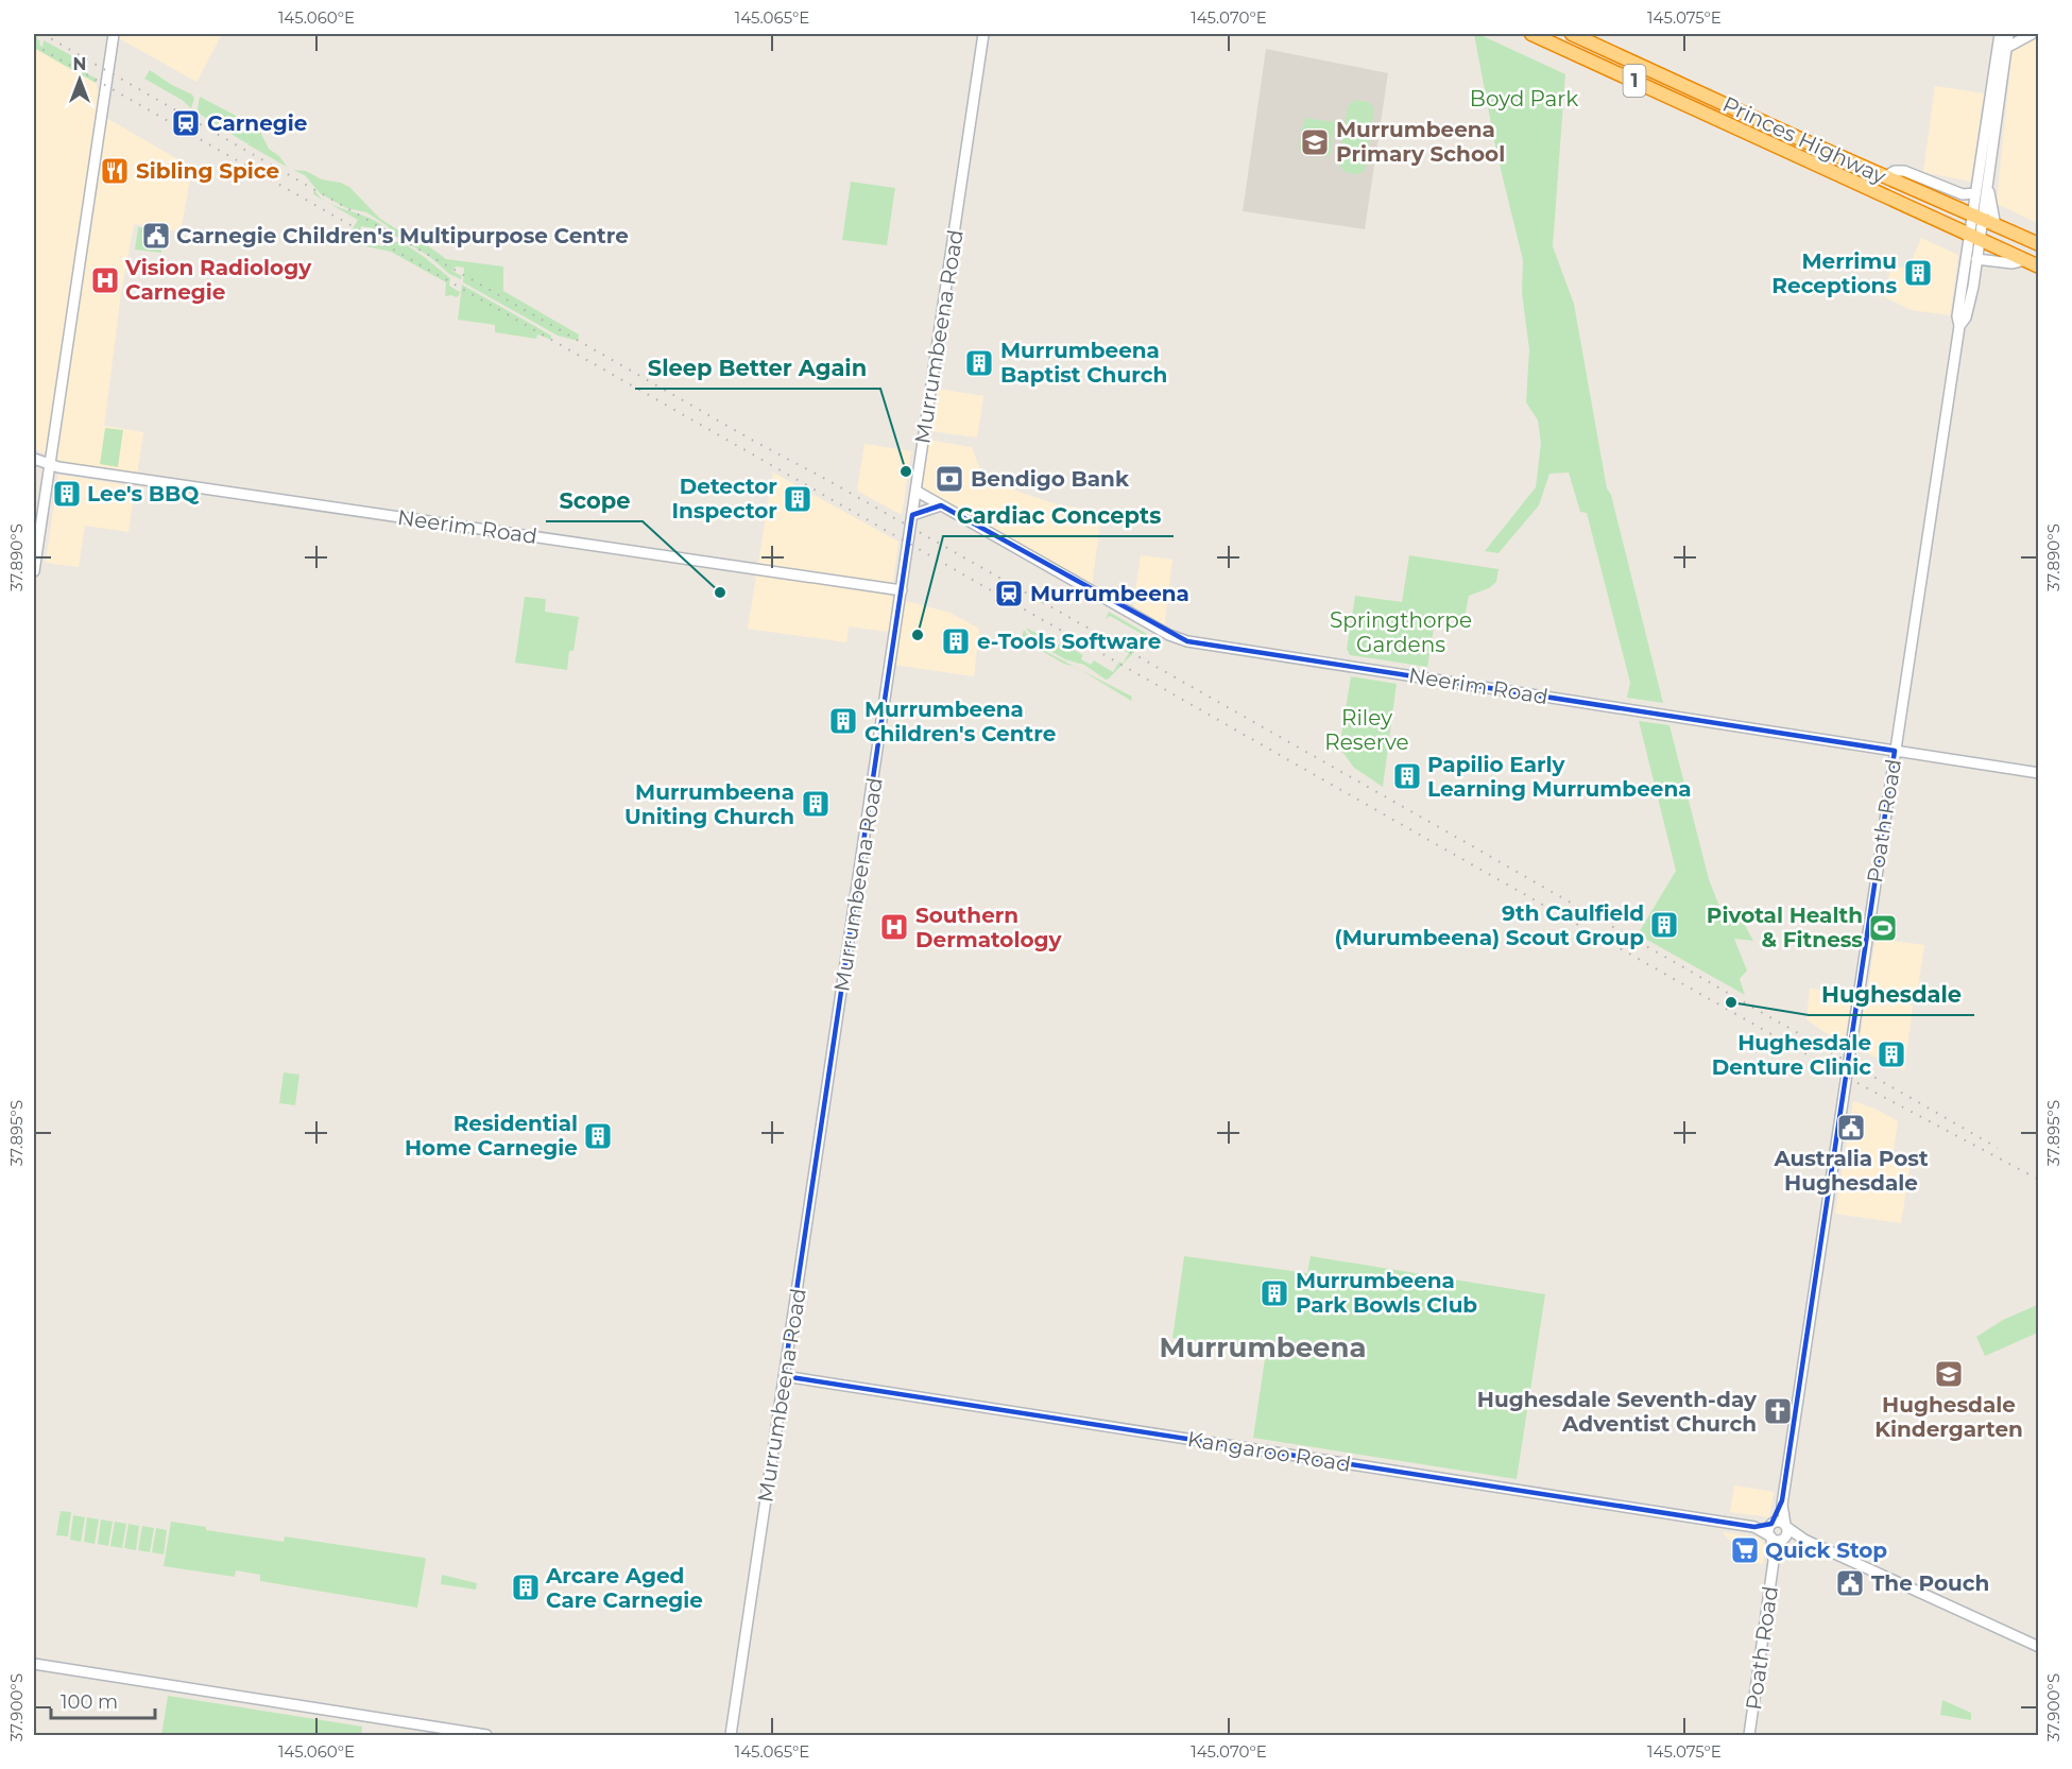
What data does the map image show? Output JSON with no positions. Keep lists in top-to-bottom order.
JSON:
{
  "streets": {
    "highway": ["1", "Princes Highway"],
    "street": [
      "Murrumbeena Road",
      "Neerim Road",
      "Poath Road",
      "Kangaroo Road"
    ]
  },
  "crossings": [
    ["1", "Princes Highway"],
    ["1", "Poath Road"],
    ["Princes Highway", "Poath Road"],
    ["Murrumbeena Road", "Neerim Road"],
    ["Murrumbeena Road", "Kangaroo Road"],
    ["Neerim Road", "Poath Road"],
    ["Poath Road", "Kangaroo Road"]
  ],
  "districts": ["Murrumbeena"],
  "parks": ["Boyd Park", "Springthorpe Gardens", "Riley Reserve"],
  "places": {
    "station": ["Carnegie", "Murrumbeena"],
    "school or university": ["Murrumbeena Primary School", "Hughesdale Kindergarten"],
    "restaurant": ["Sibling Spice"],
    "public building": ["Carnegie Children's Multipurpose Centre", "Australia Post Hughesdale", "The Pouch"],
    "building": [
      "Merrimu Receptions",
      "Murrumbeena Baptist Church",
      "Lee's BBQ",
      "Detector Inspector",
      "e-Tools Software",
      "Murrumbeena Children's Centre",
      "Papilio Early Learning Murrumbeena",
      "Murrumbeena Uniting Church",
      "9th Caulfield (Murumbeena) Scout Group",
      "Hughesdale Denture Clinic",
      "Residential Home Carnegie",
      "Murrumbeena Park Bowls Club",
      "Arcare Aged Care Carnegie"
    ],
    "hospital": ["Vision Radiology Carnegie", "Southern Dermatology"],
    "other": [
      "Sleep Better Again",
      "Scope",
      "Cardiac Concepts",
      "Hughesdale"
    ],
    "bank": ["Bendigo Bank"],
    "sports": ["Pivotal Health & Fitness"],
    "church": ["Hughesdale Seventh-day Adventist Church"],
    "supermarket": ["Quick Stop"]
  },
  "scale_bar": "100 m",
  "north": "top",
  "coordinates": [
    "145.060°E",
    "145.065°E",
    "145.070°E",
    "145.075°E",
    "37.890°S",
    "37.895°S",
    "37.900°S"
  ]
}
